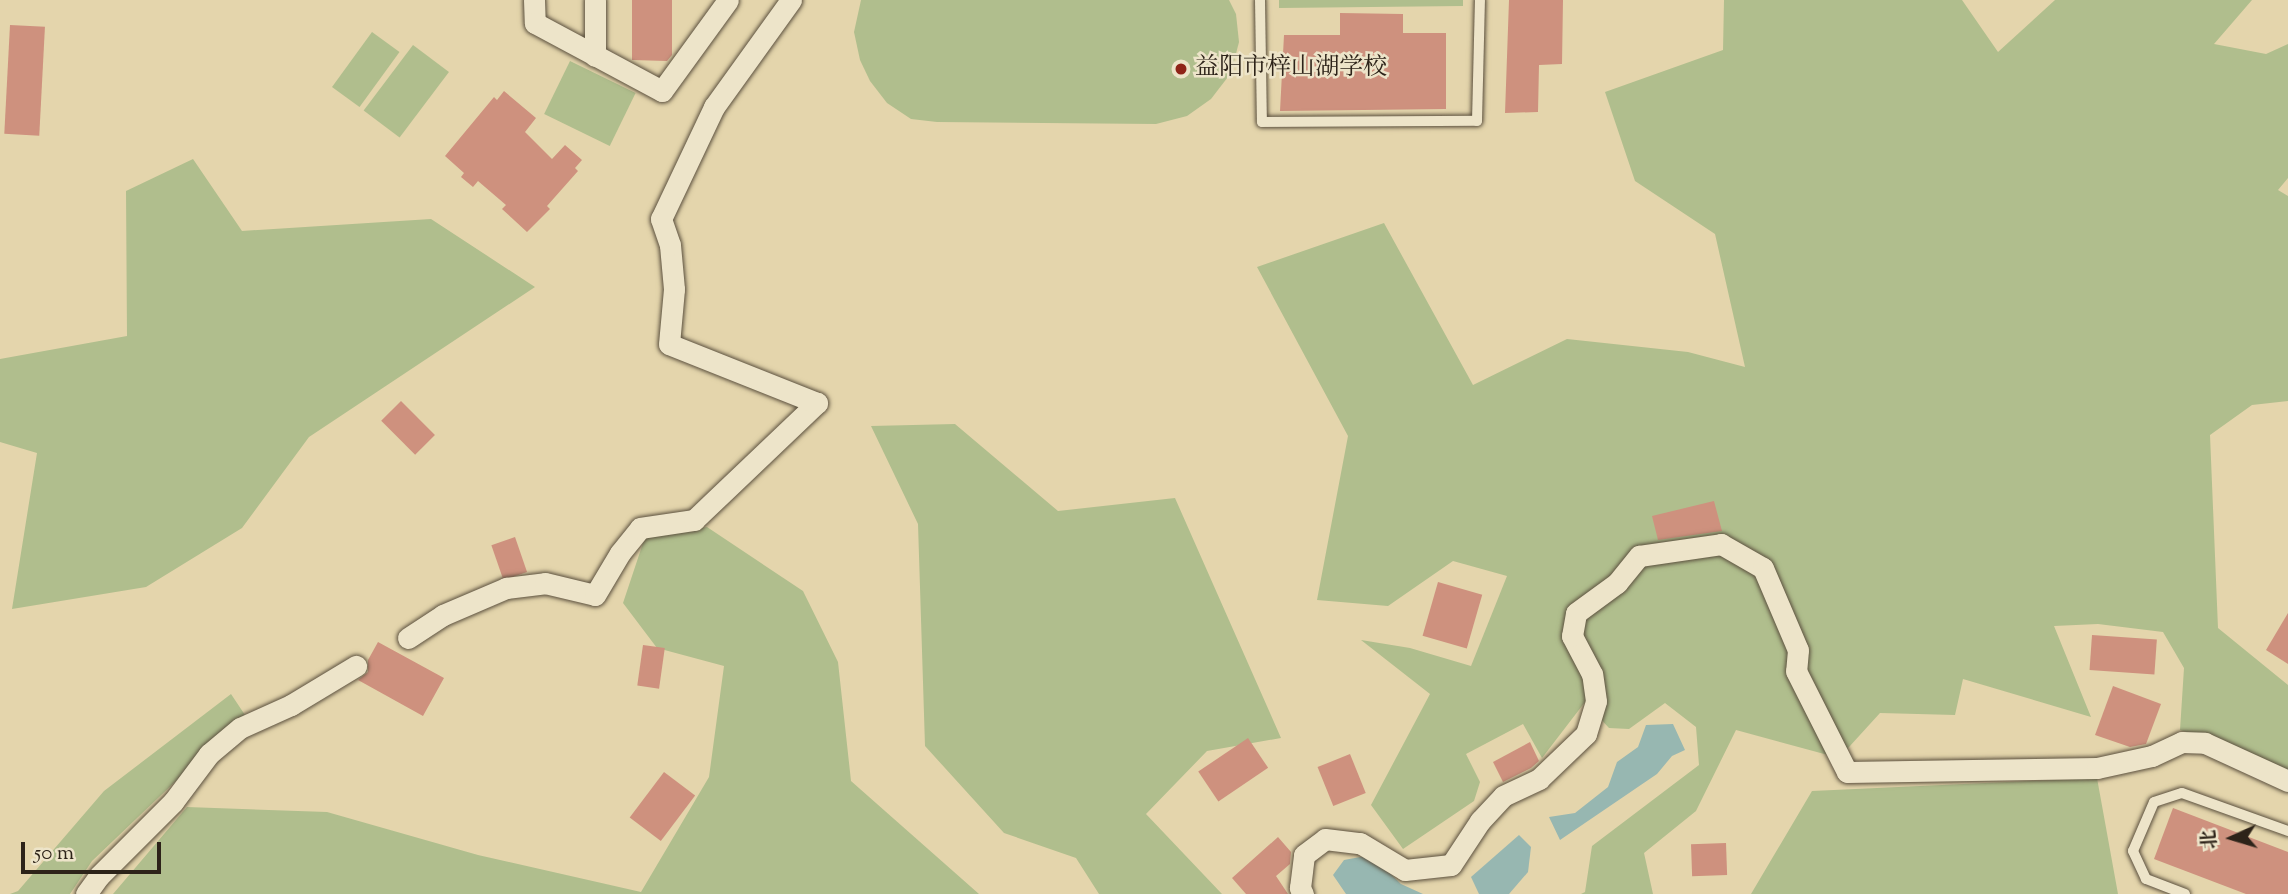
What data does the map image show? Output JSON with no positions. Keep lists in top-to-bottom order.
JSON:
{
  "places": ["益阳市梓山湖学校"],
  "scale_bar": "50 m",
  "north": "left"
}
